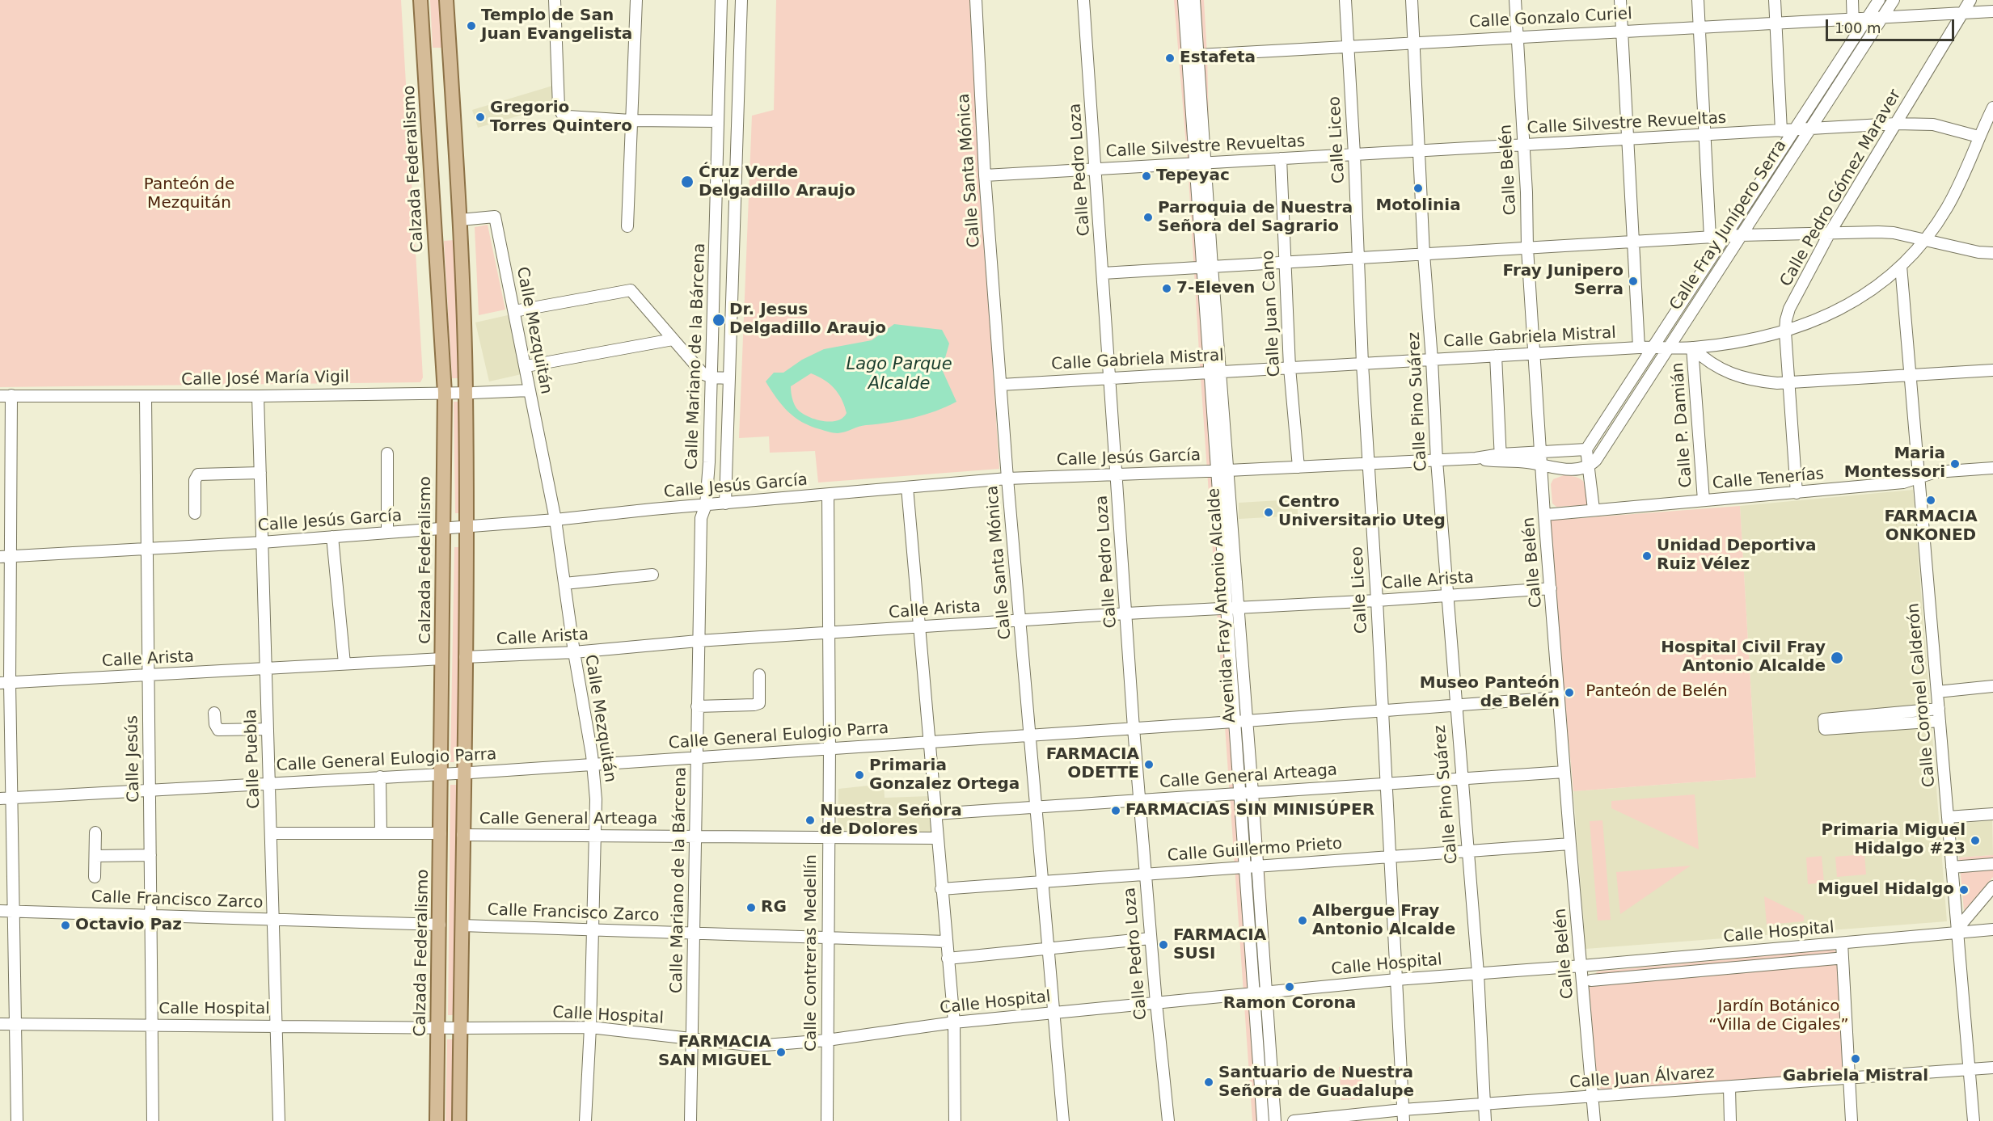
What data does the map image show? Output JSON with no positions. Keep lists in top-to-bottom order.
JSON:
{
  "streets": {
    "main road": ["Calzada Federalismo"],
    "street": [
      "Calle Gonzalo Curiel",
      "Calle Silvestre Revueltas",
      "Calle Liceo",
      "Calle Pedro Loza",
      "Calle Belén",
      "Calle Santa Mónica",
      "Calle Pedro Gómez Maraver",
      "Calle Fray Junípero Serra",
      "Calle Juan Cano",
      "Calle Mezquitán",
      "Calle Gabriela Mistral",
      "Calle Mariano de la Bárcena",
      "Calle José María Vigil",
      "Calle Pino Suárez",
      "Calle P. Damián",
      "Calle Jesús García",
      "Calle Tenerías",
      "Calle Arista",
      "Avenida Fray Antonio Alcalde",
      "Calle Coronel Calderón",
      "Calle General Eulogio Parra",
      "Calle Jesús",
      "Calle Puebla",
      "Calle General Arteaga",
      "Calle Guillermo Prieto",
      "Calle Francisco Zarco",
      "Calle Hospital",
      "Calle Contreras Medellín",
      "Calle Juan Álvarez"
    ]
  },
  "crossings": [
    ["Calle Gonzalo Curiel", "Calle Liceo"],
    ["Calle Gonzalo Curiel", "Calle Belén"],
    ["Calle Gonzalo Curiel", "Calle Pedro Gómez Maraver"],
    ["Calle Gonzalo Curiel", "Calle Fray Junípero Serra"],
    ["Calle Gonzalo Curiel", "Calle Pino Suárez"],
    ["Calle Gonzalo Curiel", "Avenida Fray Antonio Alcalde"],
    ["Calle Silvestre Revueltas", "Calle Liceo"],
    ["Calle Silvestre Revueltas", "Calle Pedro Loza"],
    ["Calle Silvestre Revueltas", "Calle Belén"],
    ["Calle Silvestre Revueltas", "Calle Santa Mónica"],
    ["Calle Silvestre Revueltas", "Calle Pedro Gómez Maraver"],
    ["Calle Silvestre Revueltas", "Calle Fray Junípero Serra"],
    ["Calle Silvestre Revueltas", "Calle Juan Cano"],
    ["Calle Silvestre Revueltas", "Calle Gabriela Mistral"],
    ["Calle Silvestre Revueltas", "Calle Pino Suárez"],
    ["Calle Silvestre Revueltas", "Avenida Fray Antonio Alcalde"],
    ["Calle Liceo", "Calle Gabriela Mistral"],
    ["Calle Liceo", "Calle Jesús García"],
    ["Calle Liceo", "Calle Arista"],
    ["Calle Liceo", "Calle General Eulogio Parra"],
    ["Calle Liceo", "Calle General Arteaga"],
    ["Calle Liceo", "Calle Guillermo Prieto"],
    ["Calle Liceo", "Calle Hospital"],
    ["Calle Liceo", "Calle Juan Álvarez"],
    ["Calzada Federalismo", "Calle José María Vigil"],
    ["Calzada Federalismo", "Calle Jesús García"],
    ["Calzada Federalismo", "Calle Arista"],
    ["Calzada Federalismo", "Calle General Eulogio Parra"],
    ["Calzada Federalismo", "Calle Francisco Zarco"],
    ["Calzada Federalismo", "Calle Hospital"],
    ["Calle Pedro Loza", "Calle Gabriela Mistral"],
    ["Calle Pedro Loza", "Calle Jesús García"],
    ["Calle Pedro Loza", "Calle Arista"],
    ["Calle Pedro Loza", "Calle General Eulogio Parra"],
    ["Calle Pedro Loza", "Calle General Arteaga"],
    ["Calle Pedro Loza", "Calle Guillermo Prieto"],
    ["Calle Pedro Loza", "Calle Hospital"],
    ["Calle Belén", "Calle Gabriela Mistral"],
    ["Calle Belén", "Calle Jesús García"],
    ["Calle Belén", "Calle Tenerías"],
    ["Calle Belén", "Calle Arista"],
    ["Calle Belén", "Calle General Eulogio Parra"],
    ["Calle Belén", "Calle General Arteaga"],
    ["Calle Belén", "Calle Guillermo Prieto"],
    ["Calle Belén", "Calle Hospital"],
    ["Calle Belén", "Calle Juan Álvarez"],
    ["Calle Santa Mónica", "Calle Gabriela Mistral"],
    ["Calle Santa Mónica", "Calle Jesús García"],
    ["Calle Santa Mónica", "Calle Arista"],
    ["Calle Santa Mónica", "Calle General Eulogio Parra"],
    ["Calle Santa Mónica", "Calle General Arteaga"],
    ["Calle Santa Mónica", "Calle Guillermo Prieto"],
    ["Calle Santa Mónica", "Calle Hospital"],
    ["Calle Pedro Gómez Maraver", "Calle Gabriela Mistral"],
    ["Calle Pedro Gómez Maraver", "Calle Tenerías"],
    ["Calle Fray Junípero Serra", "Calle Gabriela Mistral"],
    ["Calle Fray Junípero Serra", "Calle Jesús García"],
    ["Calle Juan Cano", "Calle Gabriela Mistral"],
    ["Calle Juan Cano", "Calle Jesús García"],
    ["Calle Mezquitán", "Calle José María Vigil"],
    ["Calle Mezquitán", "Calle Jesús García"],
    ["Calle Mezquitán", "Calle Arista"],
    ["Calle Mezquitán", "Calle General Eulogio Parra"],
    ["Calle Mezquitán", "Calle General Arteaga"],
    ["Calle Mezquitán", "Calle Francisco Zarco"],
    ["Calle Mezquitán", "Calle Hospital"],
    ["Calle Gabriela Mistral", "Calle Pino Suárez"],
    ["Calle Gabriela Mistral", "Calle P. Damián"],
    ["Calle Gabriela Mistral", "Avenida Fray Antonio Alcalde"],
    ["Calle Gabriela Mistral", "Calle Coronel Calderón"],
    ["Calle Mariano de la Bárcena", "Calle Jesús García"],
    ["Calle Mariano de la Bárcena", "Calle Arista"],
    ["Calle Mariano de la Bárcena", "Calle General Eulogio Parra"],
    ["Calle Mariano de la Bárcena", "Calle General Arteaga"],
    ["Calle Mariano de la Bárcena", "Calle Francisco Zarco"],
    ["Calle Mariano de la Bárcena", "Calle Hospital"],
    ["Calle José María Vigil", "Calle Jesús"],
    ["Calle José María Vigil", "Calle Puebla"],
    ["Calle Pino Suárez", "Calle Jesús García"],
    ["Calle Pino Suárez", "Calle Arista"],
    ["Calle Pino Suárez", "Calle General Eulogio Parra"],
    ["Calle Pino Suárez", "Calle General Arteaga"],
    ["Calle Pino Suárez", "Calle Guillermo Prieto"],
    ["Calle Pino Suárez", "Calle Hospital"],
    ["Calle Pino Suárez", "Calle Juan Álvarez"],
    ["Calle P. Damián", "Calle Tenerías"],
    ["Calle Jesús García", "Avenida Fray Antonio Alcalde"],
    ["Calle Jesús García", "Calle Jesús"],
    ["Calle Jesús García", "Calle Puebla"],
    ["Calle Jesús García", "Calle Contreras Medellín"],
    ["Calle Tenerías", "Calle Coronel Calderón"],
    ["Calle Arista", "Avenida Fray Antonio Alcalde"],
    ["Calle Arista", "Calle Jesús"],
    ["Calle Arista", "Calle Puebla"],
    ["Calle Arista", "Calle Contreras Medellín"],
    ["Avenida Fray Antonio Alcalde", "Calle General Eulogio Parra"],
    ["Avenida Fray Antonio Alcalde", "Calle General Arteaga"],
    ["Avenida Fray Antonio Alcalde", "Calle Guillermo Prieto"],
    ["Avenida Fray Antonio Alcalde", "Calle Hospital"],
    ["Calle Coronel Calderón", "Calle Hospital"],
    ["Calle Coronel Calderón", "Calle Juan Álvarez"],
    ["Calle General Eulogio Parra", "Calle Jesús"],
    ["Calle General Eulogio Parra", "Calle Puebla"],
    ["Calle General Eulogio Parra", "Calle Contreras Medellín"],
    ["Calle Jesús", "Calle Francisco Zarco"],
    ["Calle Jesús", "Calle Hospital"],
    ["Calle Puebla", "Calle Francisco Zarco"],
    ["Calle Puebla", "Calle Hospital"],
    ["Calle General Arteaga", "Calle Contreras Medellín"],
    ["Calle Francisco Zarco", "Calle Contreras Medellín"],
    ["Calle Hospital", "Calle Contreras Medellín"]
  ],
  "water": ["Lago Parque Alcalde"],
  "parks": ["Panteón de Mezquitán", "Panteón de Belén", "Jardín Botánico “Villa de Cigales”"],
  "places": [
    "Templo de San Juan Evangelista",
    "Estafeta",
    "Gregorio Torres Quintero",
    "Tepeyac",
    "Ćruz Verde Delgadillo Araujo",
    "Motolinia",
    "Parroquia de Nuestra Señora del Sagrario",
    "Fray Junipero Serra",
    "7-Eleven",
    "Dr. Jesus Delgadillo Araujo",
    "Maria Montessori",
    "FARMACIA ONKONED",
    "Centro Universitario Uteg",
    "Unidad Deportiva Ruiz Vélez",
    "Hospital Civil Fray Antonio Alcalde",
    "Museo Panteón de Belén",
    "FARMACIA ODETTE",
    "Primaria Gonzalez Ortega",
    "FARMACIAS SIN MINISÚPER",
    "Nuestra Señora de Dolores",
    "Primaria Miguel Hidalgo #23",
    "Miguel Hidalgo",
    "RG",
    "Albergue Fray Antonio Alcalde",
    "Octavio Paz",
    "FARMACIA SUSI",
    "Ramon Corona",
    "FARMACIA SAN MIGUEL",
    "Gabriela Mistral",
    "Santuario de Nuestra Señora de Guadalupe"
  ],
  "scale_bar": "100 m"
}
